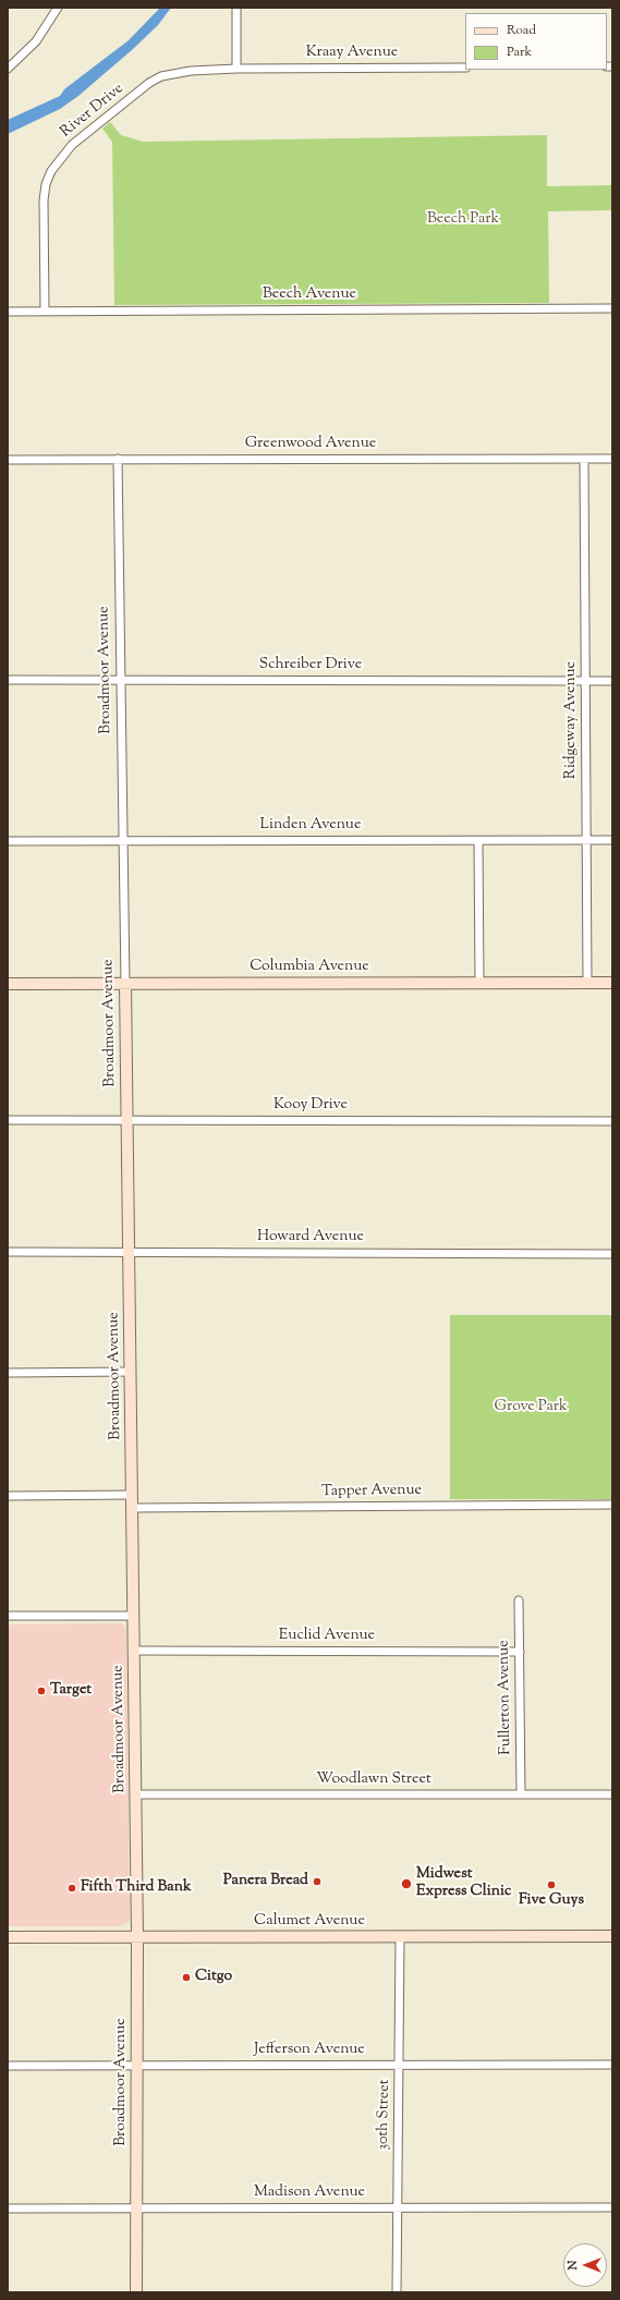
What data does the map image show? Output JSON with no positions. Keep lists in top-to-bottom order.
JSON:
{
  "streets": {
    "street": [
      "Kraay Avenue",
      "River Drive",
      "Beech Avenue",
      "Greenwood Avenue",
      "Schreiber Drive",
      "Broadmoor Avenue",
      "Ridgeway Avenue",
      "Linden Avenue",
      "Columbia Avenue",
      "Kooy Drive",
      "Howard Avenue",
      "Tapper Avenue",
      "Euclid Avenue",
      "Fullerton Avenue",
      "Woodlawn Street",
      "Calumet Avenue",
      "Jefferson Avenue",
      "30th Street",
      "Madison Avenue"
    ]
  },
  "crossings": [
    ["Kraay Avenue", "River Drive"],
    ["River Drive", "Beech Avenue"],
    ["Greenwood Avenue", "Broadmoor Avenue"],
    ["Greenwood Avenue", "Ridgeway Avenue"],
    ["Schreiber Drive", "Broadmoor Avenue"],
    ["Schreiber Drive", "Ridgeway Avenue"],
    ["Broadmoor Avenue", "Linden Avenue"],
    ["Broadmoor Avenue", "Columbia Avenue"],
    ["Broadmoor Avenue", "Kooy Drive"],
    ["Broadmoor Avenue", "Howard Avenue"],
    ["Broadmoor Avenue", "Tapper Avenue"],
    ["Broadmoor Avenue", "Euclid Avenue"],
    ["Broadmoor Avenue", "Woodlawn Street"],
    ["Broadmoor Avenue", "Calumet Avenue"],
    ["Broadmoor Avenue", "Jefferson Avenue"],
    ["Broadmoor Avenue", "Madison Avenue"],
    ["Ridgeway Avenue", "Linden Avenue"],
    ["Ridgeway Avenue", "Columbia Avenue"],
    ["Euclid Avenue", "Fullerton Avenue"],
    ["Fullerton Avenue", "Woodlawn Street"],
    ["Calumet Avenue", "30th Street"],
    ["Jefferson Avenue", "30th Street"],
    ["30th Street", "Madison Avenue"]
  ],
  "parks": ["Beech Park", "Grove Park"],
  "places": [
    "Target",
    "Panera Bread",
    "Midwest Express Clinic",
    "Five Guys",
    "Fifth Third Bank",
    "Citgo"
  ],
  "legend": ["Road", "Park"],
  "north": "left"
}
